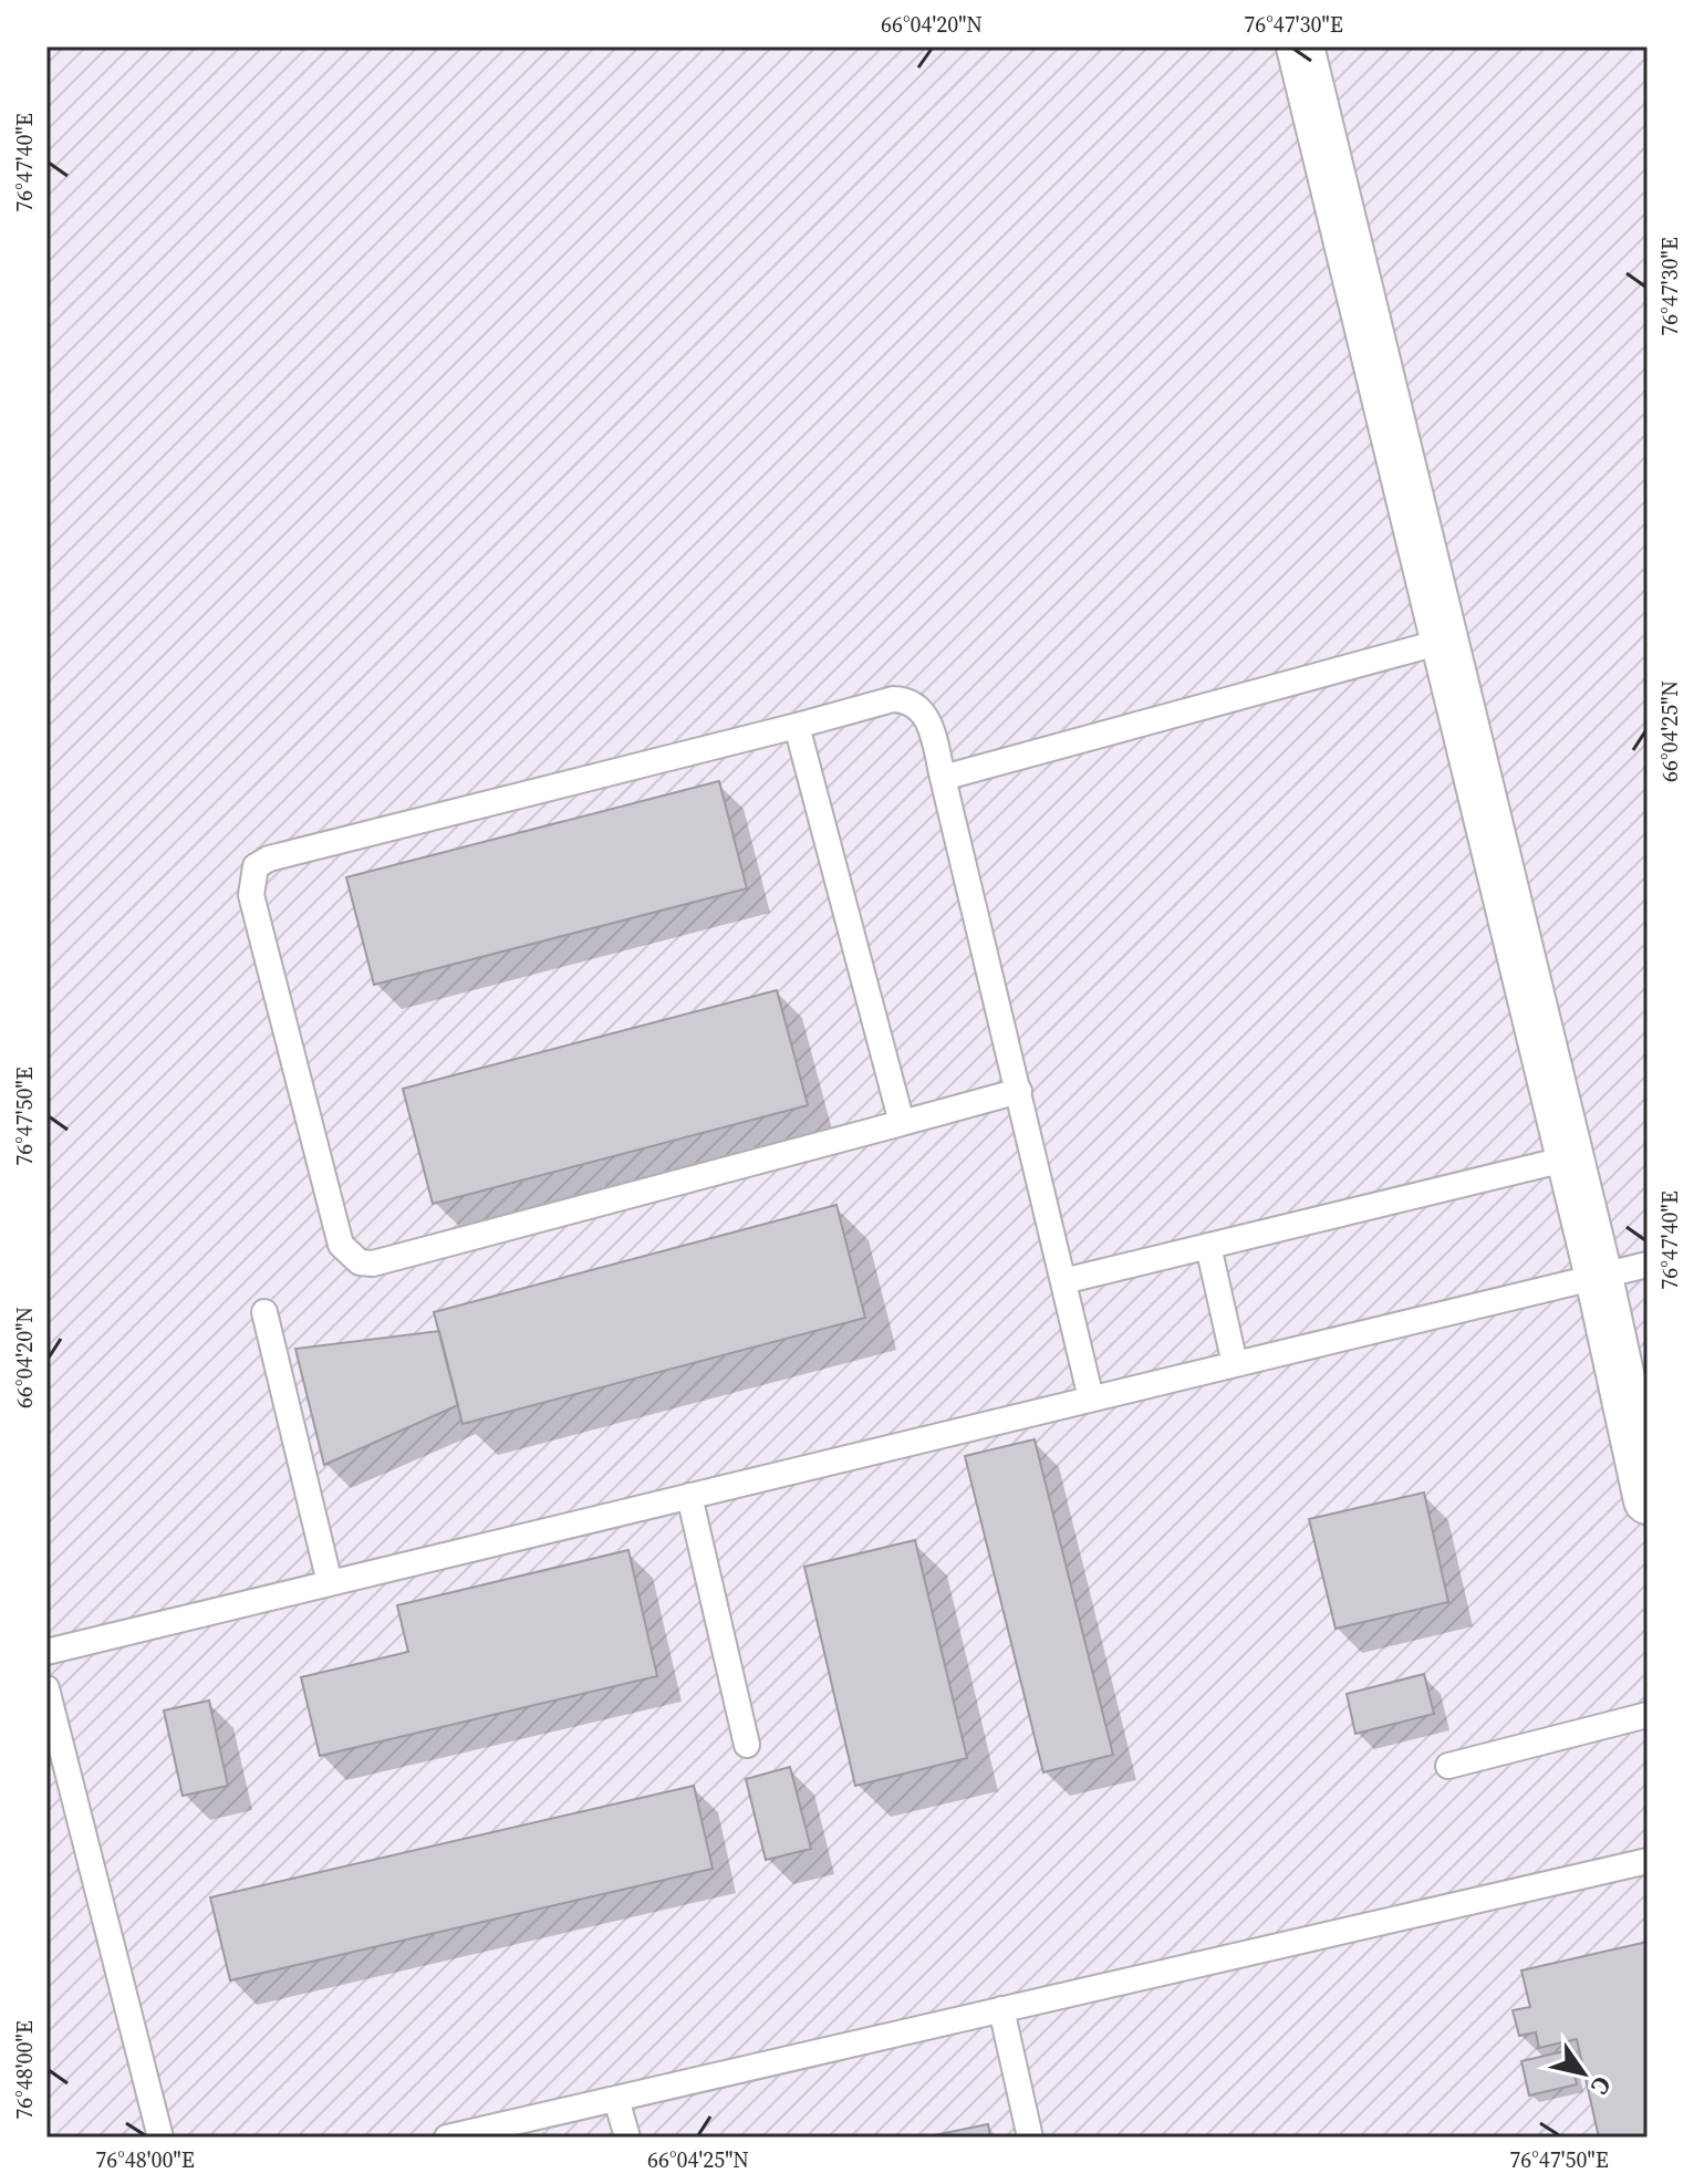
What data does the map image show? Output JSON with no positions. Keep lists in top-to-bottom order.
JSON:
{
  "north": "bottom right",
  "coordinates": [
    "66°04'20\"N",
    "76°47'30\"E",
    "76°47'40\"E",
    "66°04'25\"N",
    "76°47'50\"E",
    "76°48'00\"E"
  ]
}
